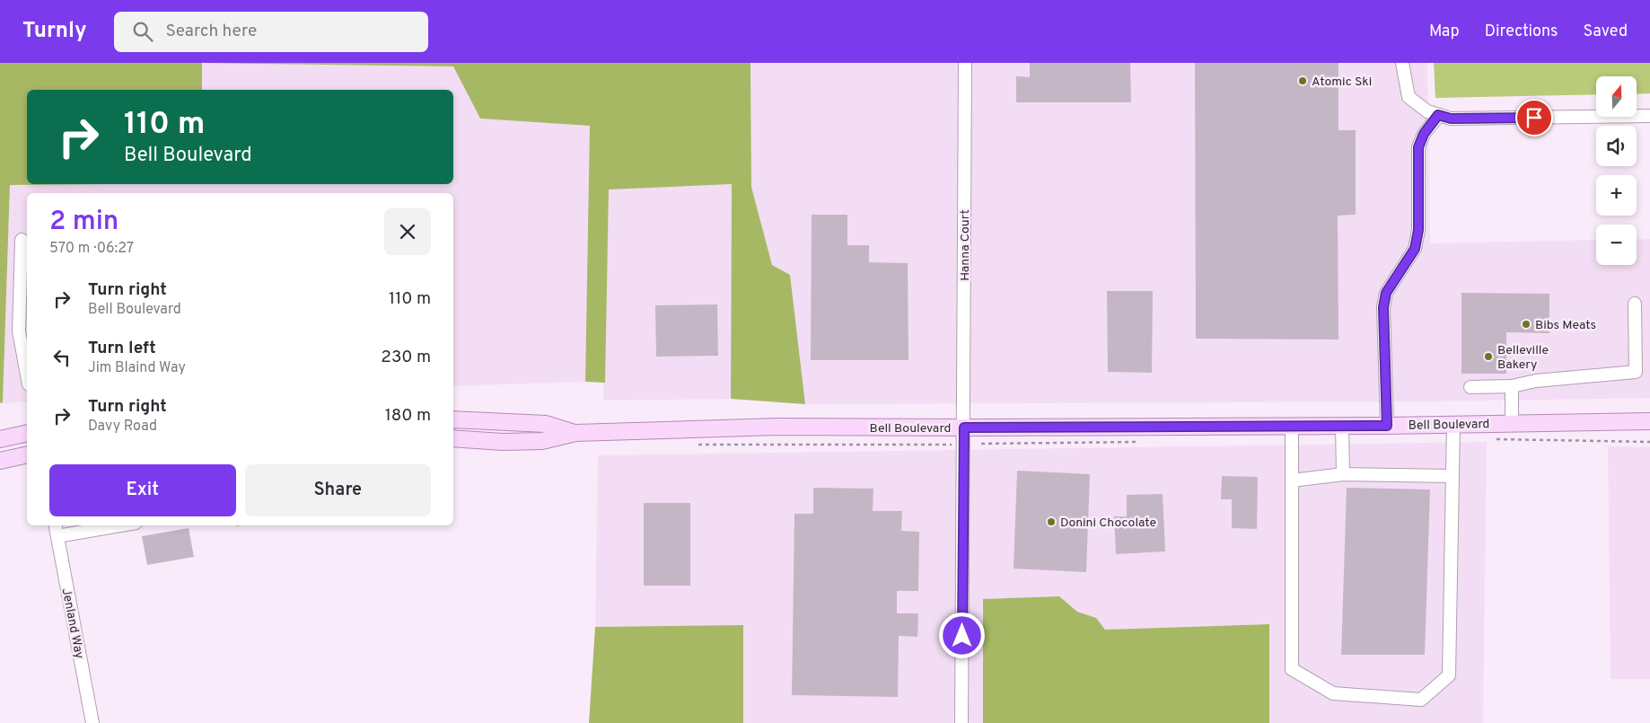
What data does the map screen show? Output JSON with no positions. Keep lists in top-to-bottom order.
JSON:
{
  "streets": {
    "main road": ["Bell Boulevard"],
    "street": ["Hanna Court", "Jenland Way"]
  },
  "crossings": [
    ["Hanna Court", "Bell Boulevard"]
  ],
  "places": [
    "Atomic Ski",
    "Bibs Meats",
    "Belleville Bakery",
    "Donini Chocolate"
  ],
  "north": "top",
  "page": {
    "header": "Turnly",
    "search": "Search here",
    "nav": ["Map", "Directions", "Saved"],
    "map_buttons": ["+", "−"],
    "turn": ["110 m", "Bell Boulevard"],
    "heading": ["2 min", "570 m · 06:27"],
    "list": [
      {
        "name": "Turn right",
        "note": "Bell Boulevard",
        "value": "110 m"
      },
      {
        "name": "Turn left",
        "note": "Jim Blaind Way",
        "value": "230 m"
      },
      {
        "name": "Turn right",
        "note": "Davy Road",
        "value": "180 m"
      }
    ],
    "buttons": ["Exit", "Share"]
  }
}
